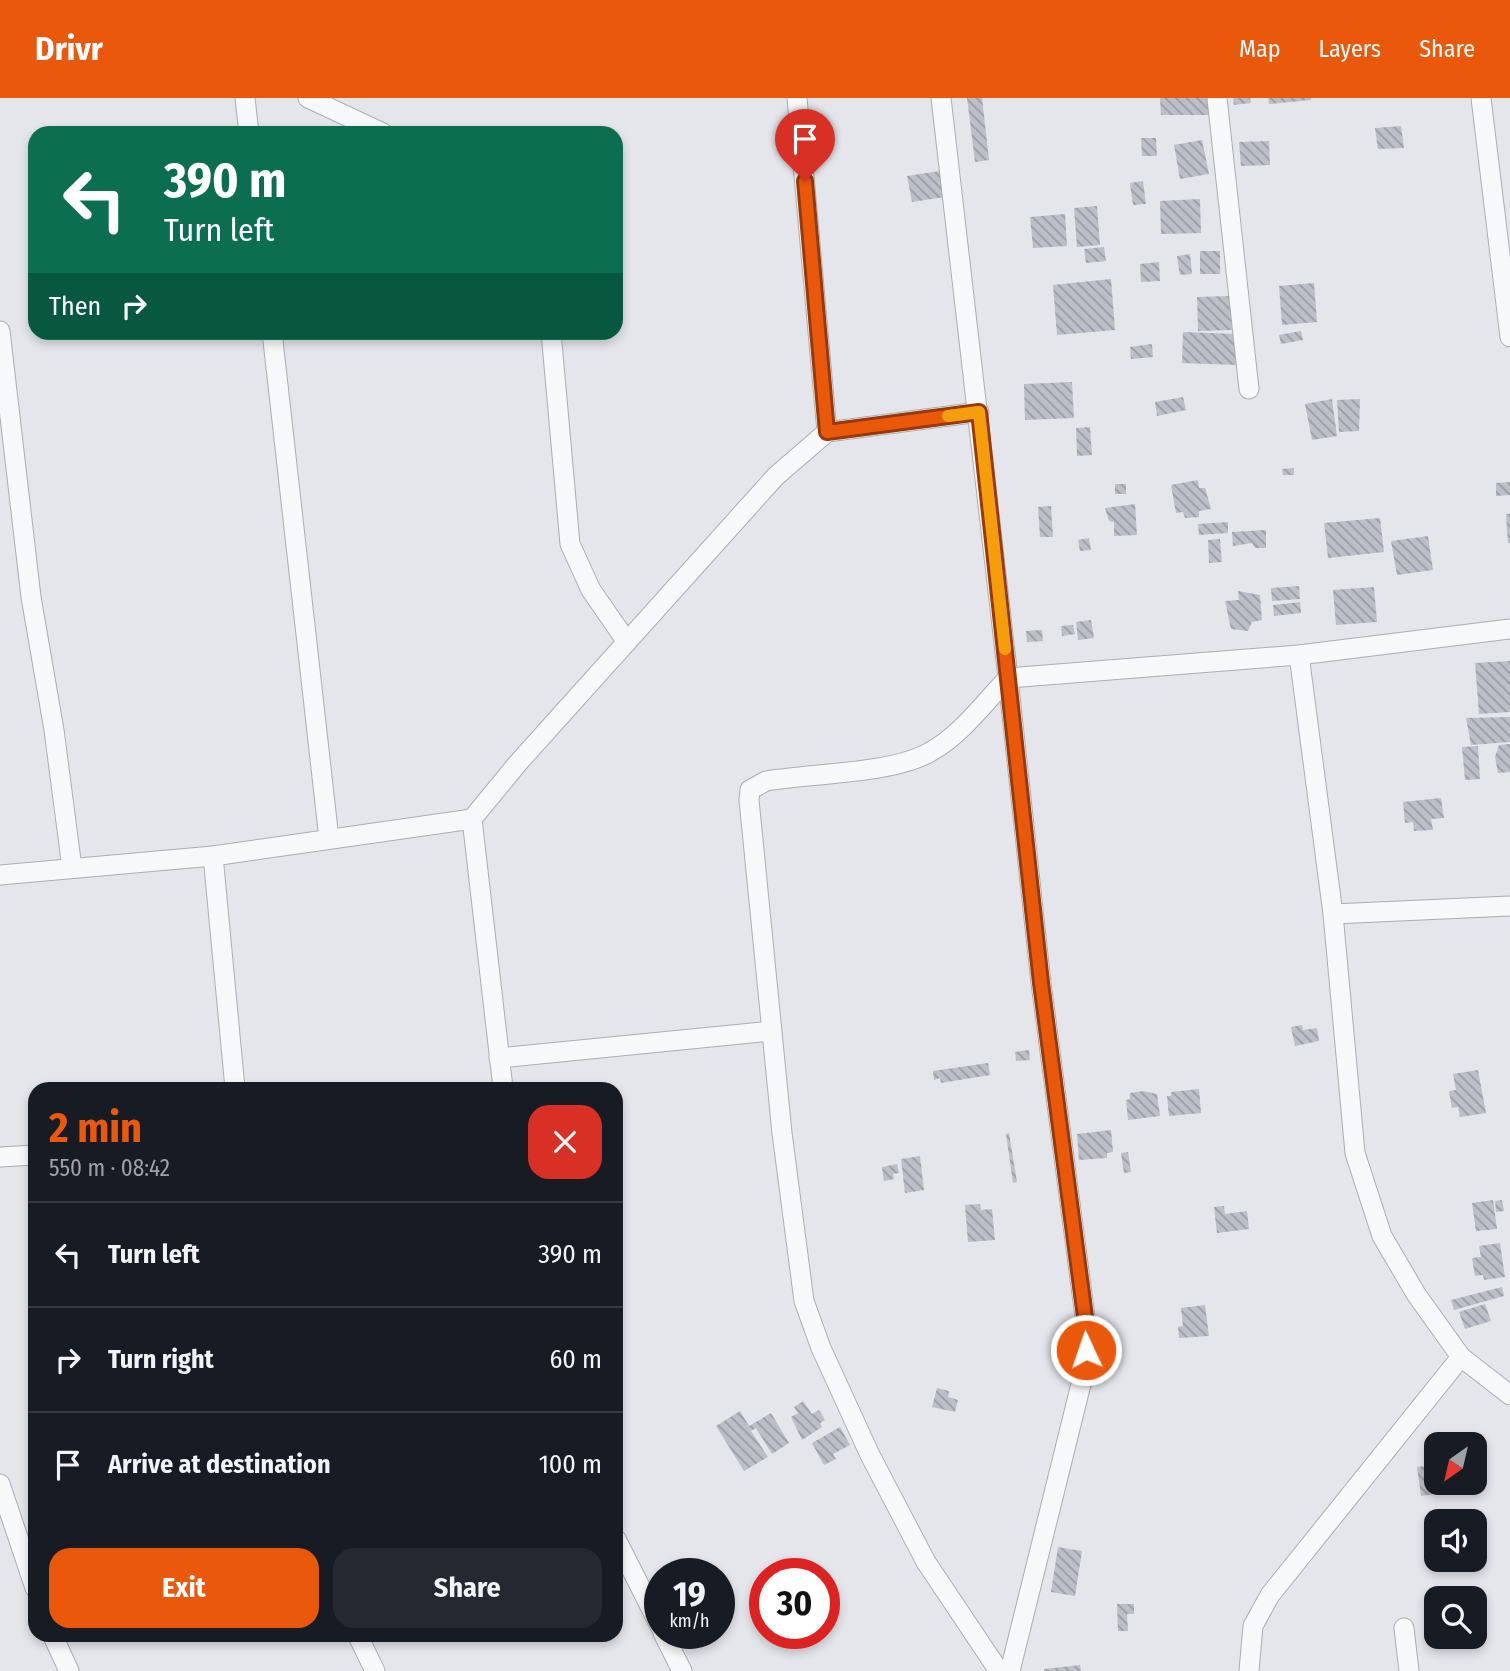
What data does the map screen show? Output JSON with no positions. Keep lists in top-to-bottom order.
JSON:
{
  "north": "bottom left",
  "page": {
    "header": "Drivr",
    "nav": ["Map", "Layers", "Share"],
    "turn": ["390 m", "Turn left"],
    "then": "Then",
    "heading": ["2 min", "550 m · 08:42"],
    "list": [
      {
        "name": "Turn left",
        "value": "390 m"
      },
      {
        "name": "Turn right",
        "value": "60 m"
      },
      {
        "name": "Arrive at destination",
        "value": "100 m"
      }
    ],
    "buttons": ["Exit", "Share"],
    "speed": "19 km/h",
    "limit": "30"
  }
}
